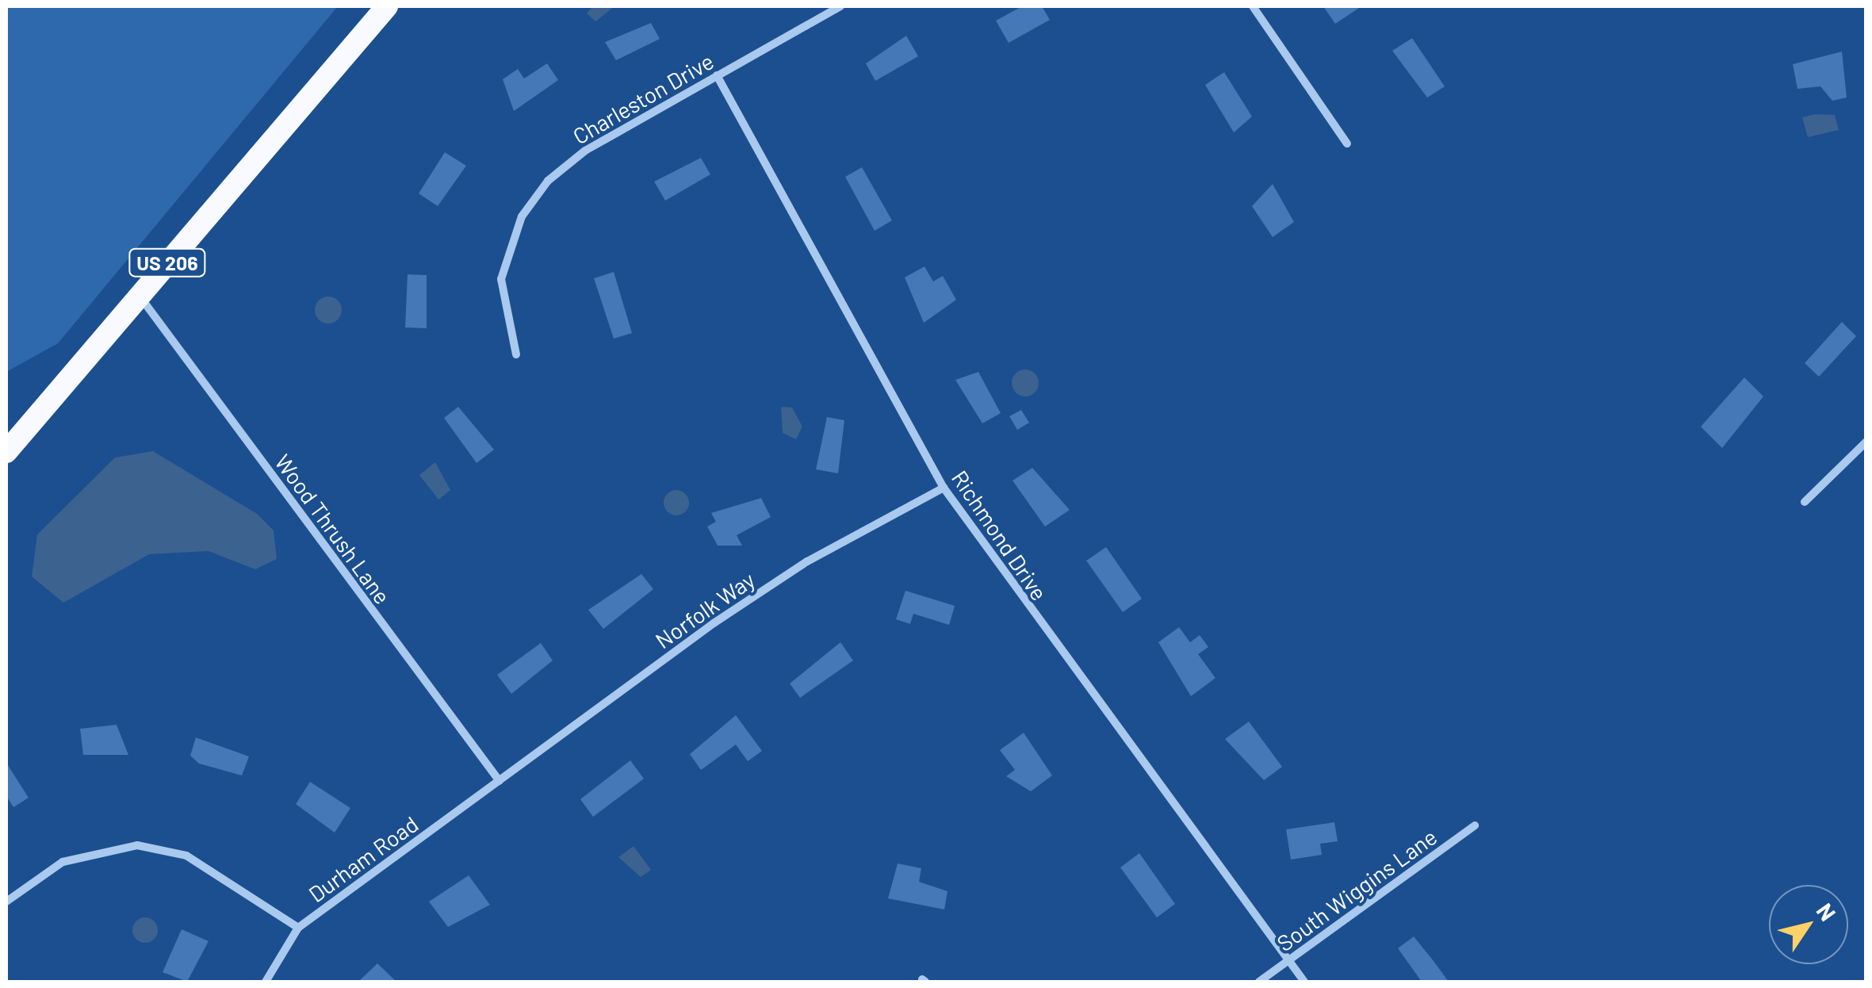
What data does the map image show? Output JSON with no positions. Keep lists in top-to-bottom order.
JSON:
{
  "streets": {
    "highway": ["US 206"],
    "street": [
      "Charleston Drive",
      "Wood Thrush Lane",
      "Richmond Drive",
      "Norfolk Way",
      "Durham Road",
      "South Wiggins Lane"
    ]
  },
  "crossings": [
    ["Charleston Drive", "Richmond Drive"],
    ["US 206", "Wood Thrush Lane"],
    ["Wood Thrush Lane", "Norfolk Way"],
    ["Wood Thrush Lane", "Durham Road"],
    ["Richmond Drive", "Norfolk Way"],
    ["Richmond Drive", "South Wiggins Lane"],
    ["Norfolk Way", "Durham Road"]
  ],
  "north": "top right"
}
